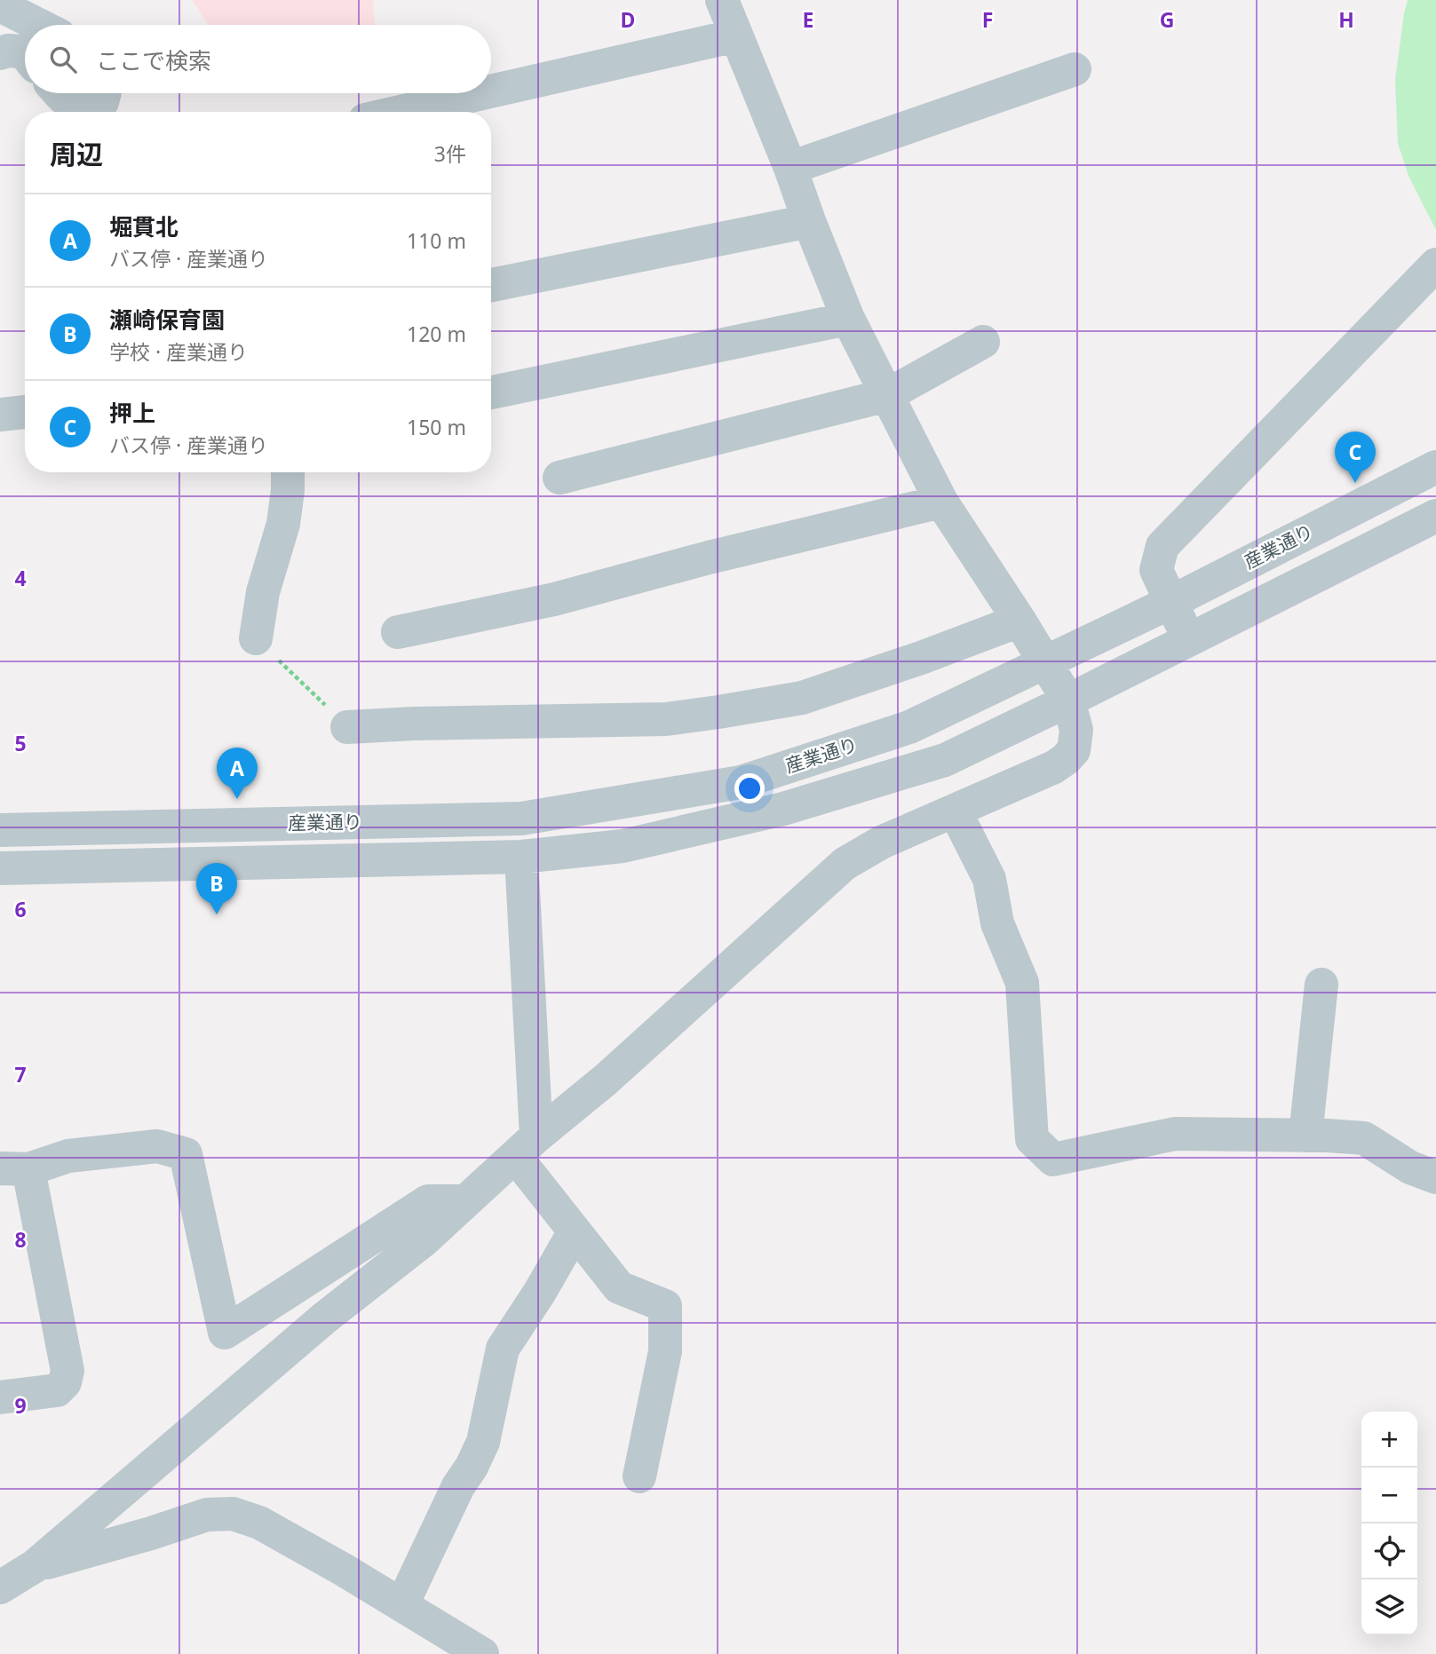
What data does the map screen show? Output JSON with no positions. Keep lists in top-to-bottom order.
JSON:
{
  "streets": {
    "street": ["産業通り"]
  },
  "page": {
    "search": "ここで検索",
    "heading": ["周辺", "3件"],
    "list": [
      {
        "mark": "A",
        "name": "堀貫北",
        "note": "バス停 · 産業通り",
        "value": "110 m"
      },
      {
        "mark": "B",
        "name": "瀬崎保育園",
        "note": "学校 · 産業通り",
        "value": "120 m"
      },
      {
        "mark": "C",
        "name": "押上",
        "note": "バス停 · 産業通り",
        "value": "150 m"
      }
    ],
    "pins": ["C", "A", "B"],
    "map_buttons": ["+", "−"]
  },
  "grid": {
    "columns": [
      "D",
      "E",
      "F",
      "G",
      "H"
    ],
    "rows": [
      "4",
      "5",
      "6",
      "7",
      "8",
      "9"
    ]
  }
}
